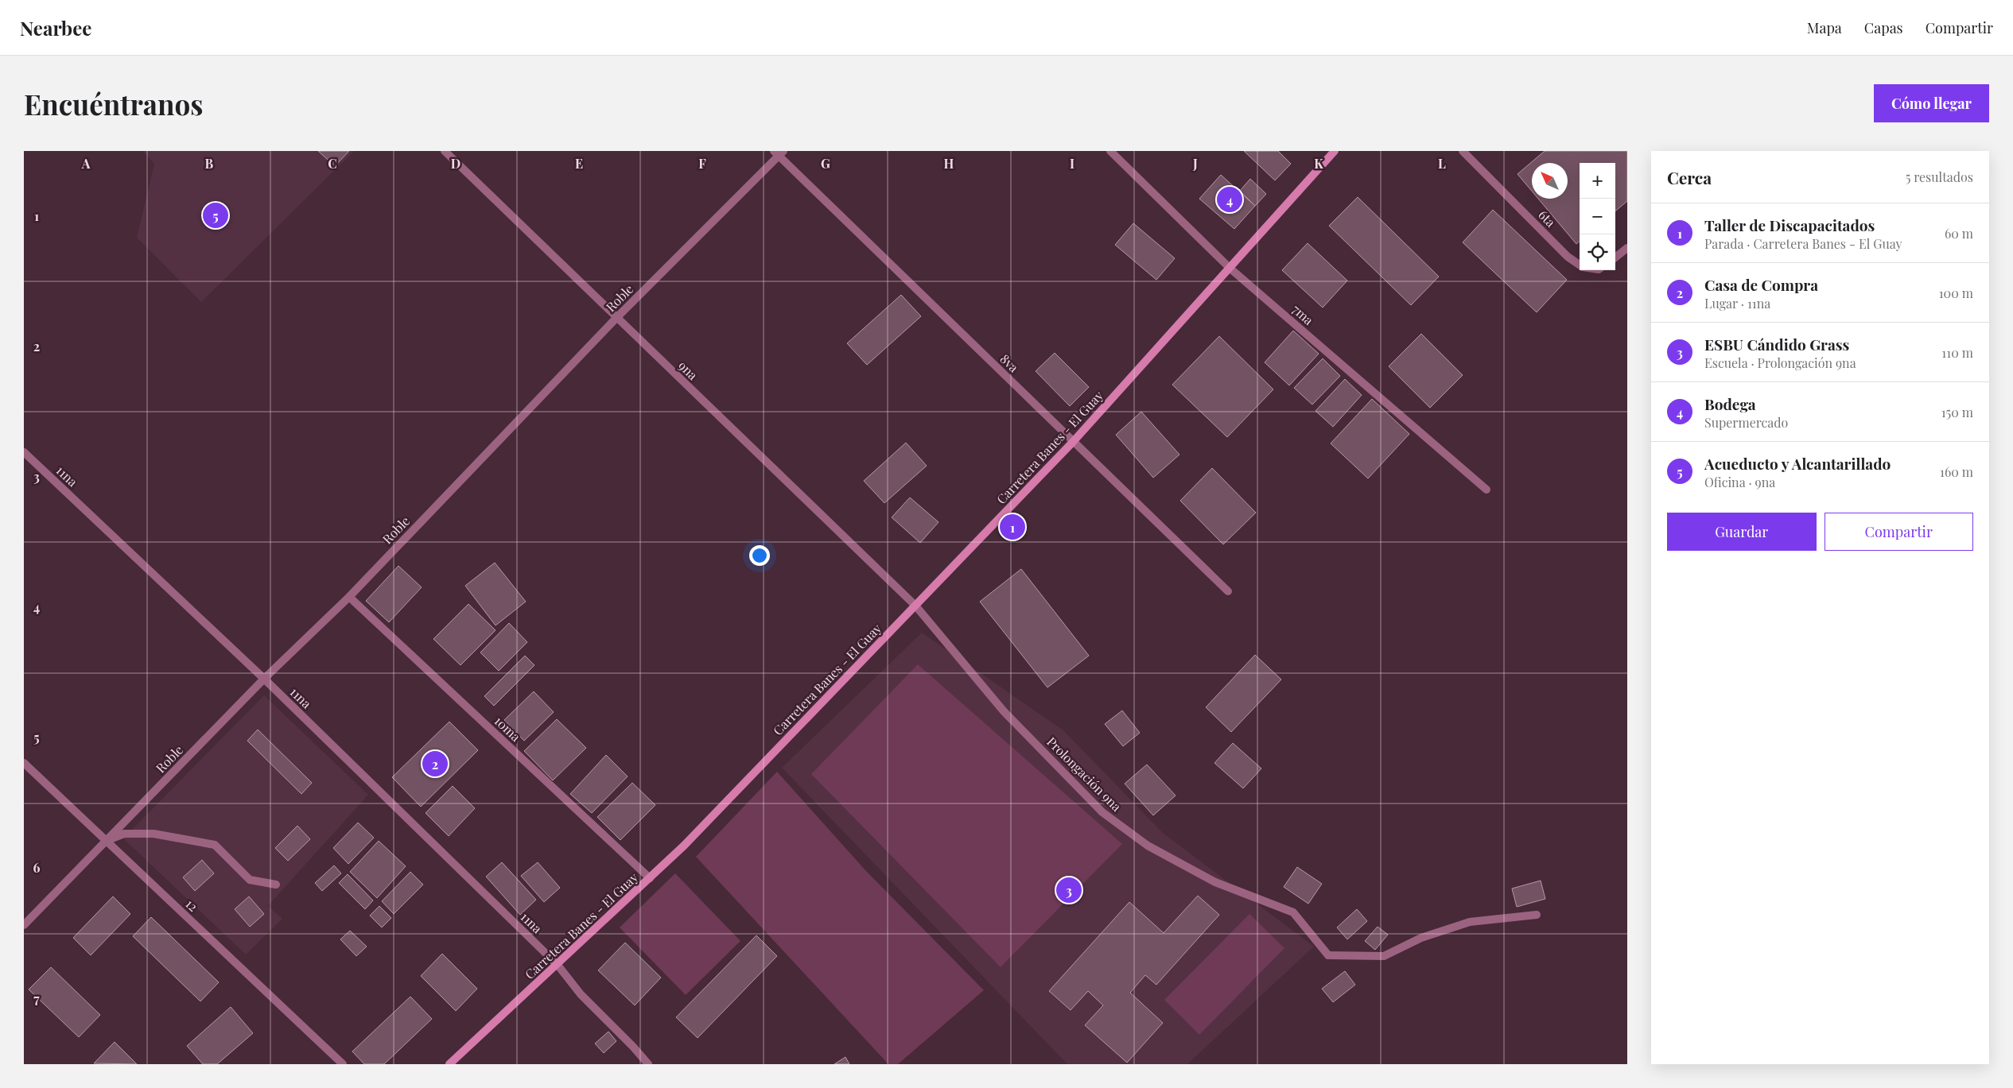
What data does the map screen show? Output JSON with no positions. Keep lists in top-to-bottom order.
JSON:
{
  "streets": {
    "main road": ["Carretera Banes - El Guay"],
    "street": [
      "6ta",
      "Roble",
      "7ma",
      "8va",
      "9na",
      "11na",
      "10ma",
      "Prolongación 9na",
      "12"
    ]
  },
  "crossings": [
    ["Roble", "8va"],
    ["Roble", "9na"],
    ["Roble", "11na"],
    ["Roble", "10ma"],
    ["Roble", "12"],
    ["7ma", "Carretera Banes - El Guay"],
    ["8va", "Carretera Banes - El Guay"],
    ["9na", "Carretera Banes - El Guay"],
    ["9na", "Prolongación 9na"],
    ["Carretera Banes - El Guay", "11na"],
    ["Carretera Banes - El Guay", "10ma"],
    ["Carretera Banes - El Guay", "Prolongación 9na"]
  ],
  "north": "top left",
  "page": {
    "header": "Nearbee",
    "nav": ["Mapa", "Capas", "Compartir"],
    "buttons": [
      "Cómo llegar",
      ["Guardar", "Compartir"]
    ],
    "title": "Encuéntranos",
    "heading": ["Cerca", "5 resultados"],
    "map_buttons": ["+", "−"],
    "pins": [
      "4",
      "5",
      "1",
      "2",
      "3"
    ],
    "list": [
      {
        "mark": "1",
        "name": "Taller de Discapacitados",
        "note": "Parada · Carretera Banes - El Guay",
        "value": "60 m"
      },
      {
        "mark": "2",
        "name": "Casa de Compra",
        "note": "Lugar · 11na",
        "value": "100 m"
      },
      {
        "mark": "3",
        "name": "ESBU Cándido Grass",
        "note": "Escuela · Prolongación 9na",
        "value": "110 m"
      },
      {
        "mark": "4",
        "name": "Bodega",
        "note": "Supermercado",
        "value": "150 m"
      },
      {
        "mark": "5",
        "name": "Acueducto y Alcantarillado",
        "note": "Oficina · 9na",
        "value": "160 m"
      }
    ]
  },
  "grid": {
    "columns": [
      "A",
      "B",
      "C",
      "D",
      "E",
      "F",
      "G",
      "H",
      "I",
      "J",
      "K",
      "L"
    ],
    "rows": [
      "1",
      "2",
      "3",
      "4",
      "5",
      "6",
      "7"
    ]
  }
}
